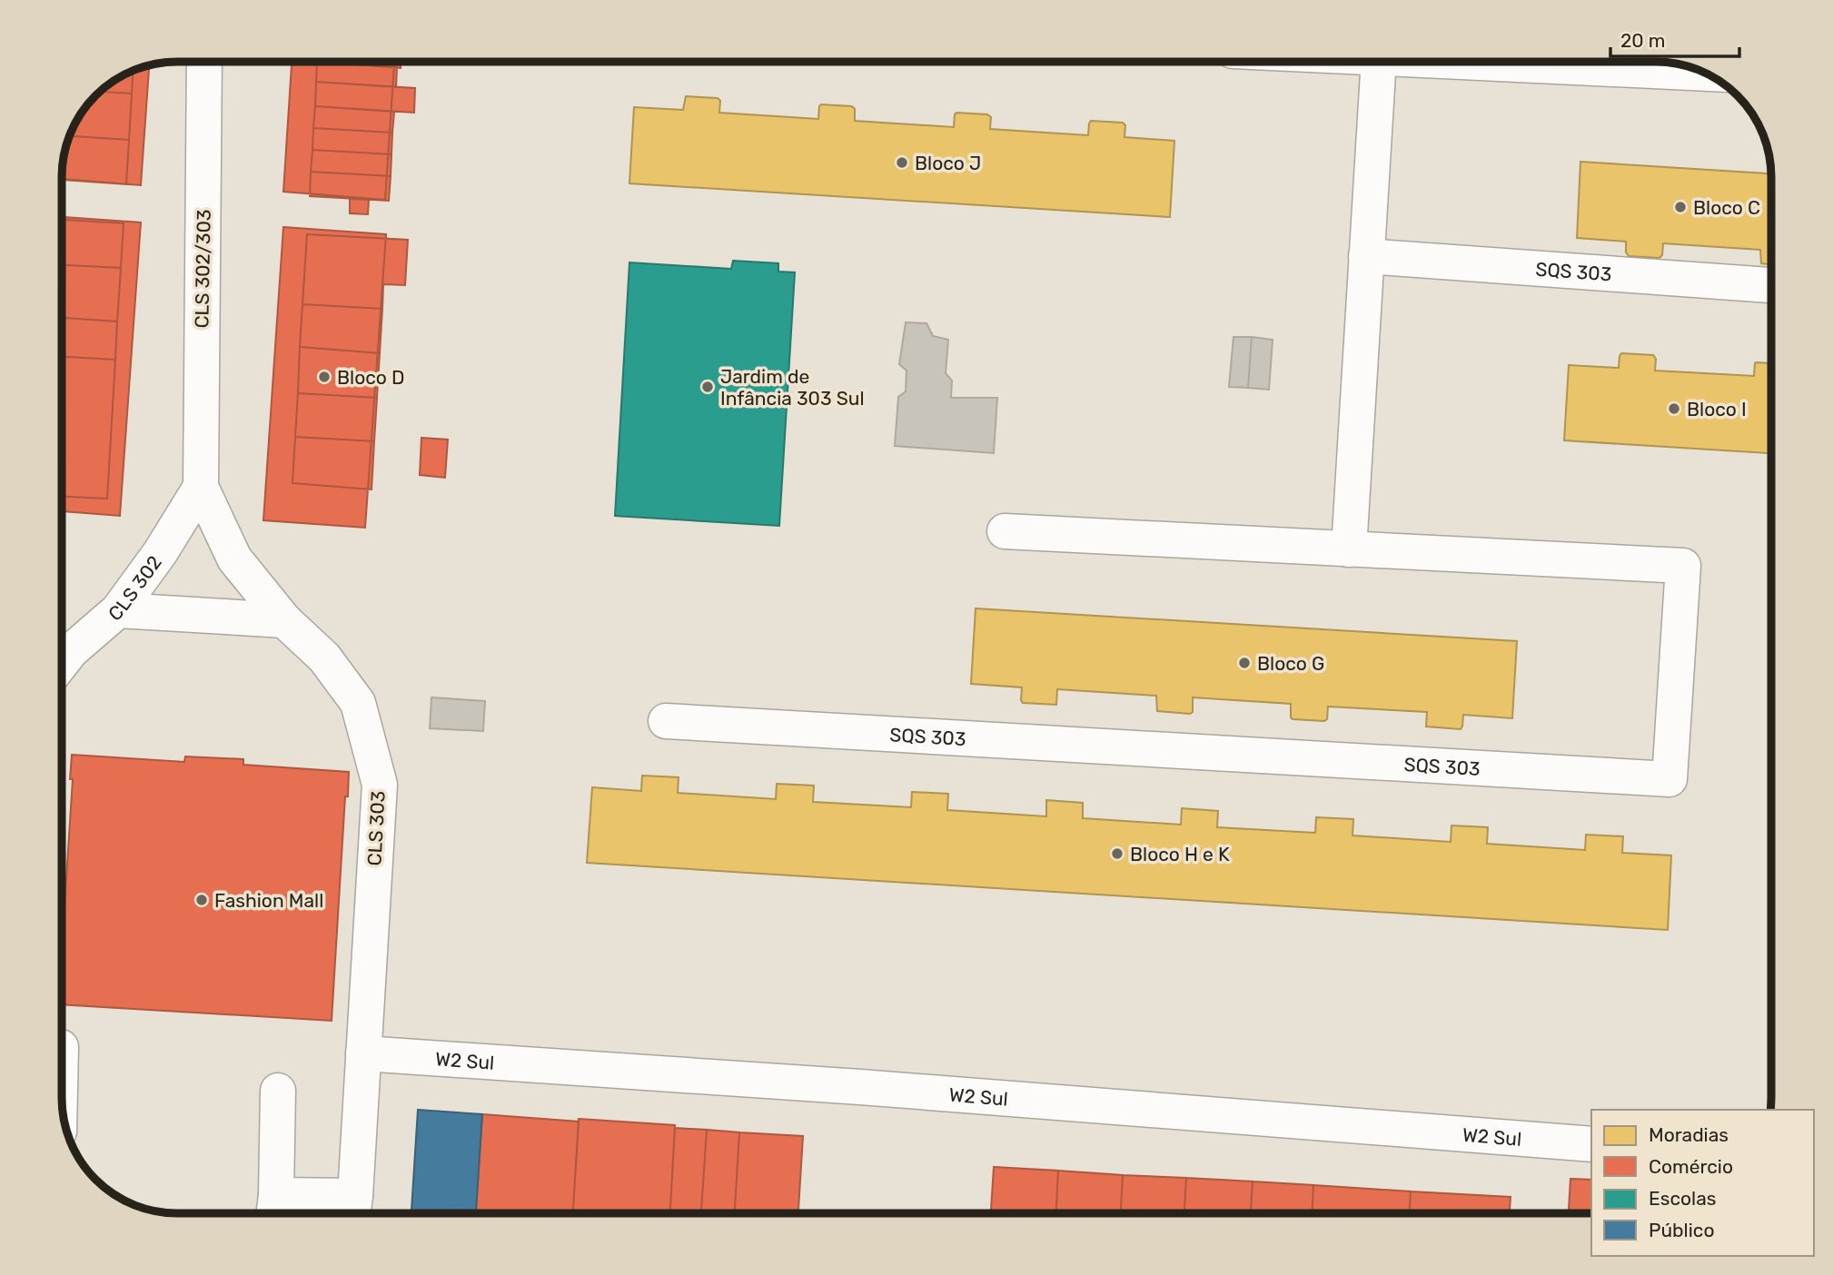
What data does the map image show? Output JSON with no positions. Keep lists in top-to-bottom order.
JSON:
{
  "streets": {
    "street": [
      "CLS 302/303",
      "SQS 303",
      "CLS 302",
      "CLS 303",
      "W2 Sul"
    ]
  },
  "crossings": [
    ["CLS 302/303", "CLS 302"],
    ["CLS 302/303", "CLS 303"],
    ["CLS 302", "CLS 303"],
    ["CLS 303", "W2 Sul"]
  ],
  "places": [
    "Bloco J",
    "Bloco C",
    "Bloco D",
    "Jardim de Infância 303 Sul",
    "Bloco I",
    "Bloco G",
    "Bloco H e K",
    "Fashion Mall"
  ],
  "legend": [
    "Moradias",
    "Comércio",
    "Escolas",
    "Público"
  ],
  "scale_bar": "20 m"
}
